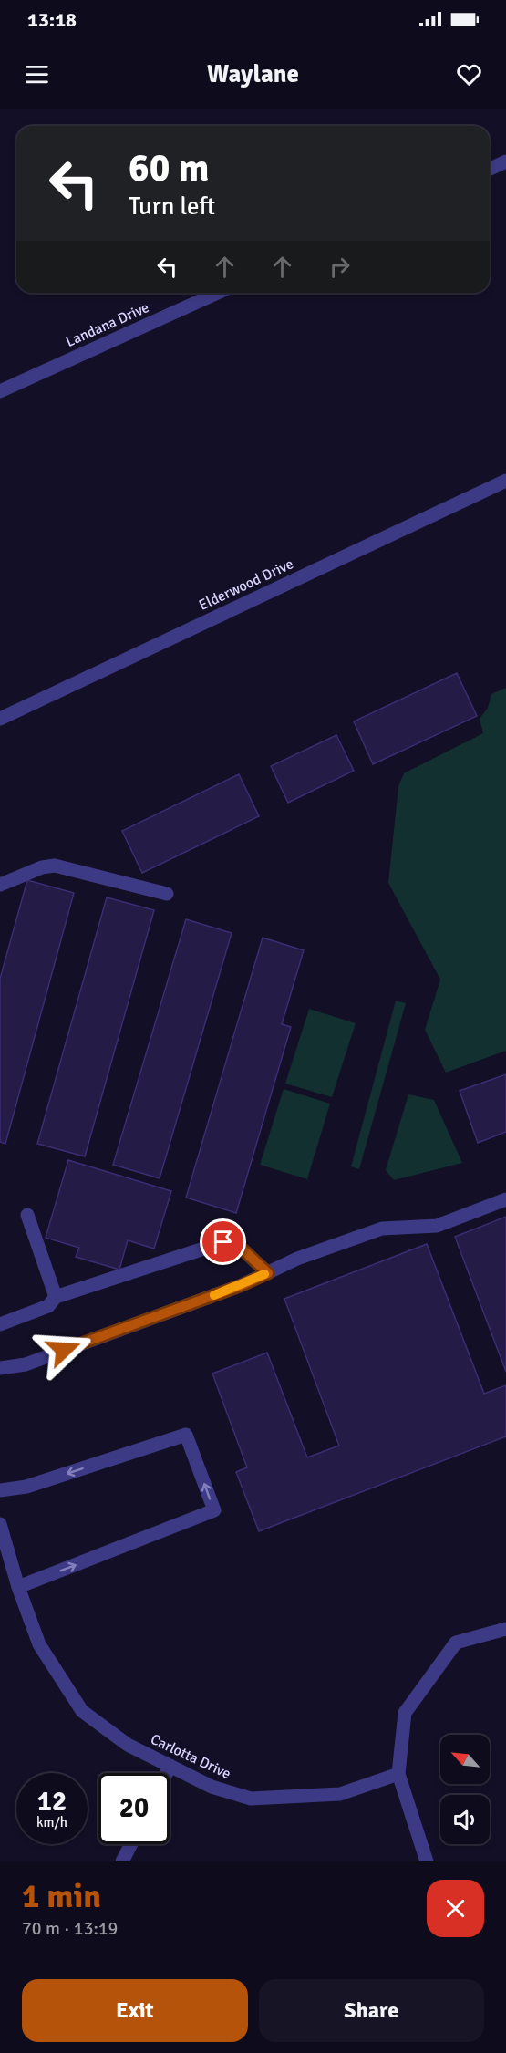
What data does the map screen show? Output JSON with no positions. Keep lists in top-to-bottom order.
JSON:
{
  "streets": {
    "street": ["Landana Drive", "Elderwood Drive", "Carlotta Drive"]
  },
  "north": "top left",
  "page": {
    "status": "13:18",
    "header": "Waylane",
    "turn": ["60 m", "Turn left"],
    "speed": "12 km/h",
    "limit": "20",
    "heading": ["1 min", "70 m · 13:19"],
    "buttons": ["Exit", "Share"]
  }
}
